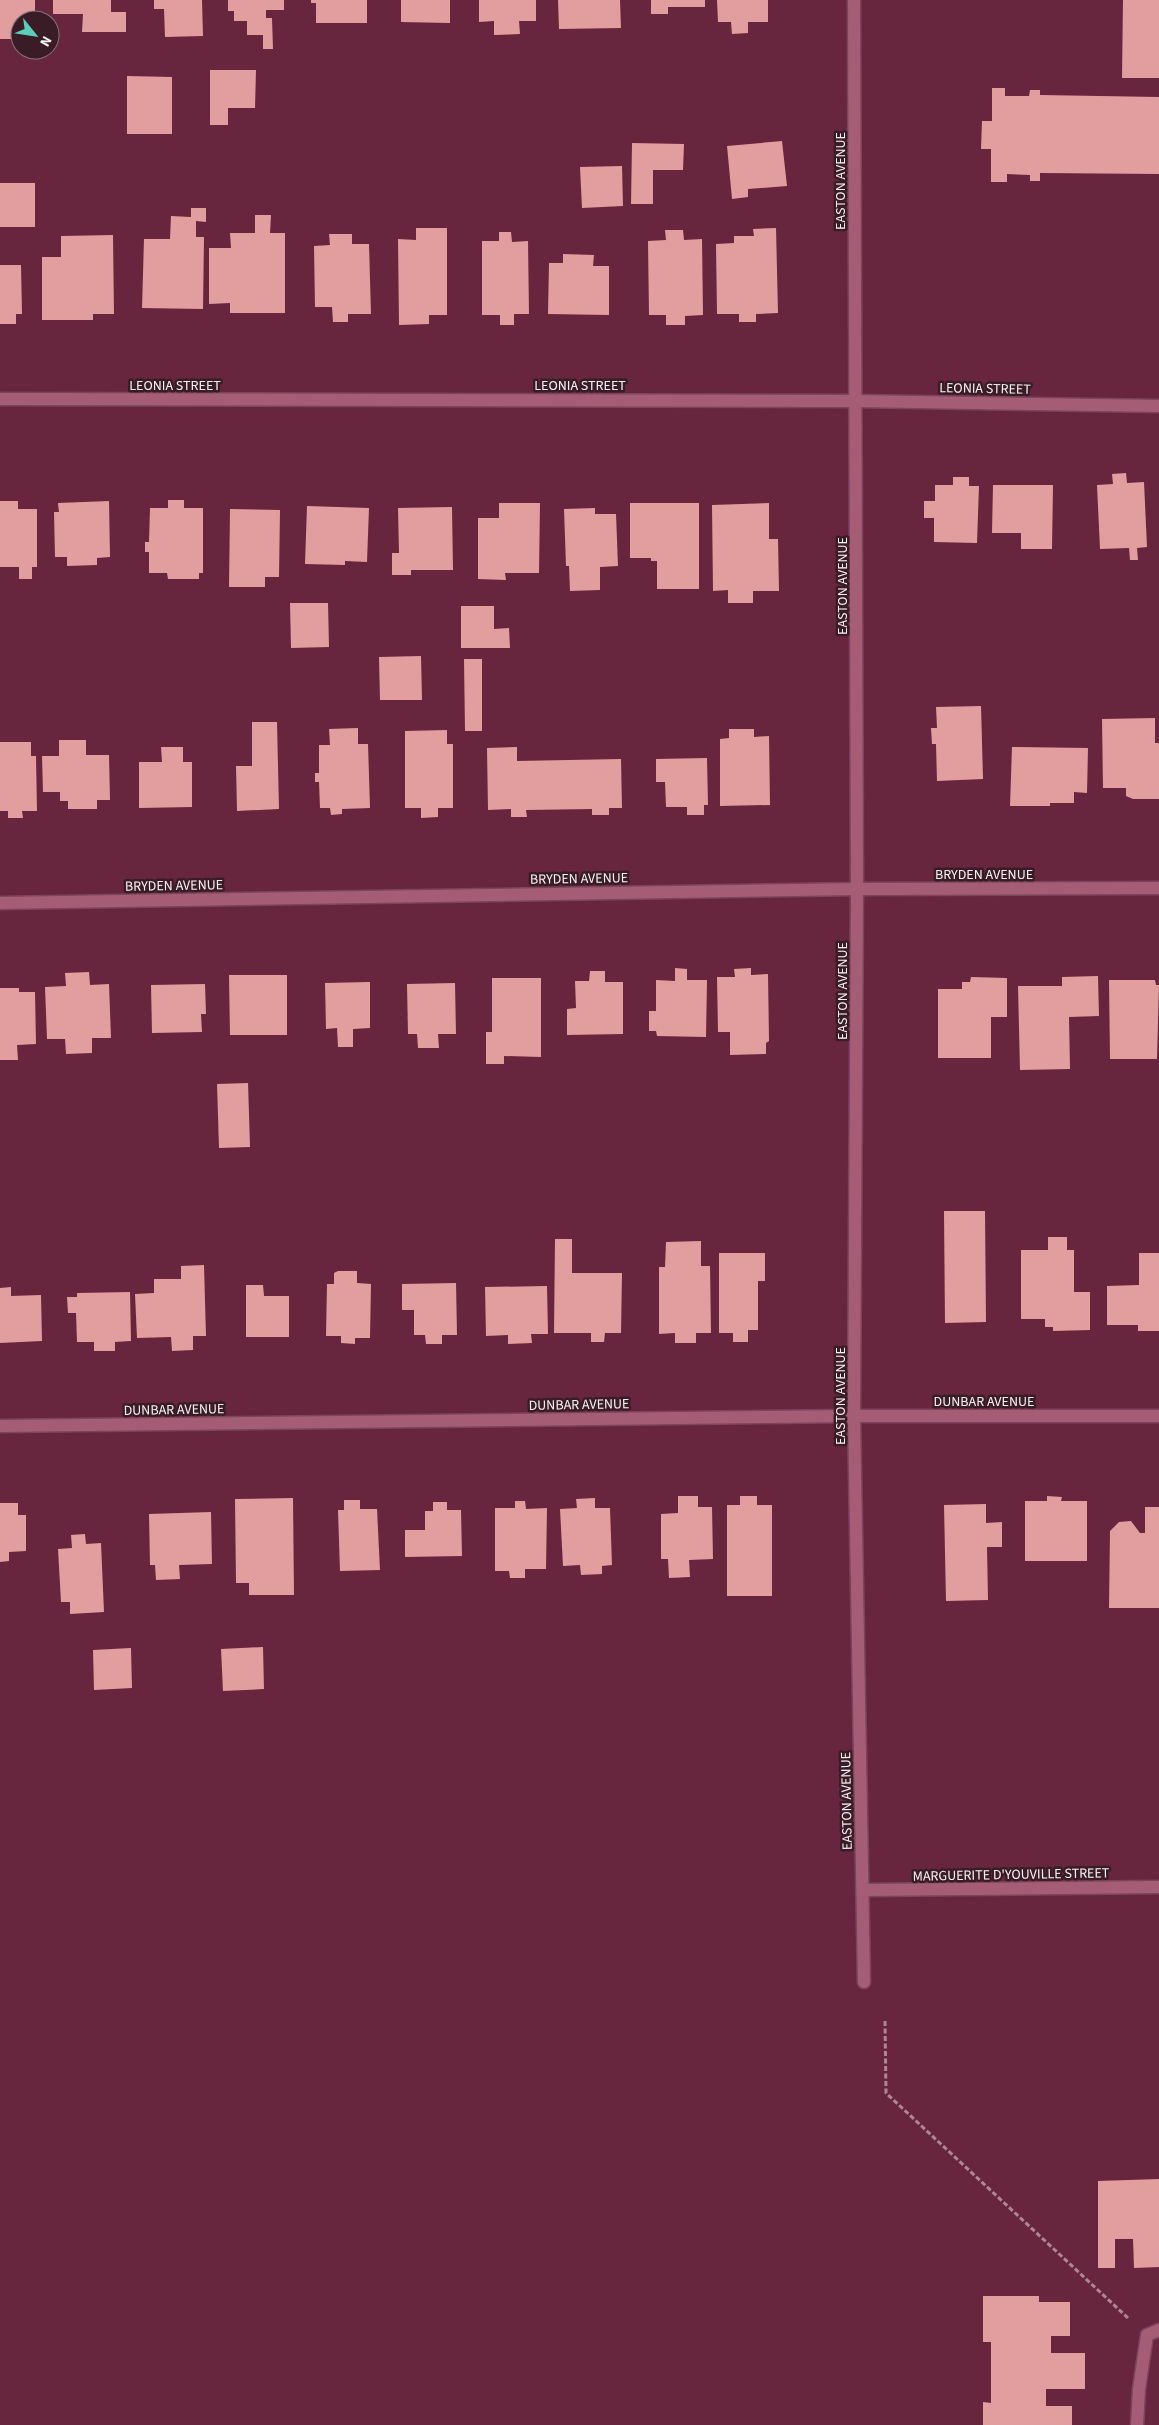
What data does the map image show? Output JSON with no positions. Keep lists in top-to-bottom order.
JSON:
{
  "streets": {
    "street": [
      "EASTON AVENUE",
      "LEONIA STREET",
      "BRYDEN AVENUE",
      "DUNBAR AVENUE",
      "MARGUERITE D'YOUVILLE STREET"
    ]
  },
  "crossings": [
    ["EASTON AVENUE", "LEONIA STREET"],
    ["EASTON AVENUE", "BRYDEN AVENUE"],
    ["EASTON AVENUE", "DUNBAR AVENUE"],
    ["EASTON AVENUE", "MARGUERITE D'YOUVILLE STREET"]
  ],
  "north": "bottom right"
}
